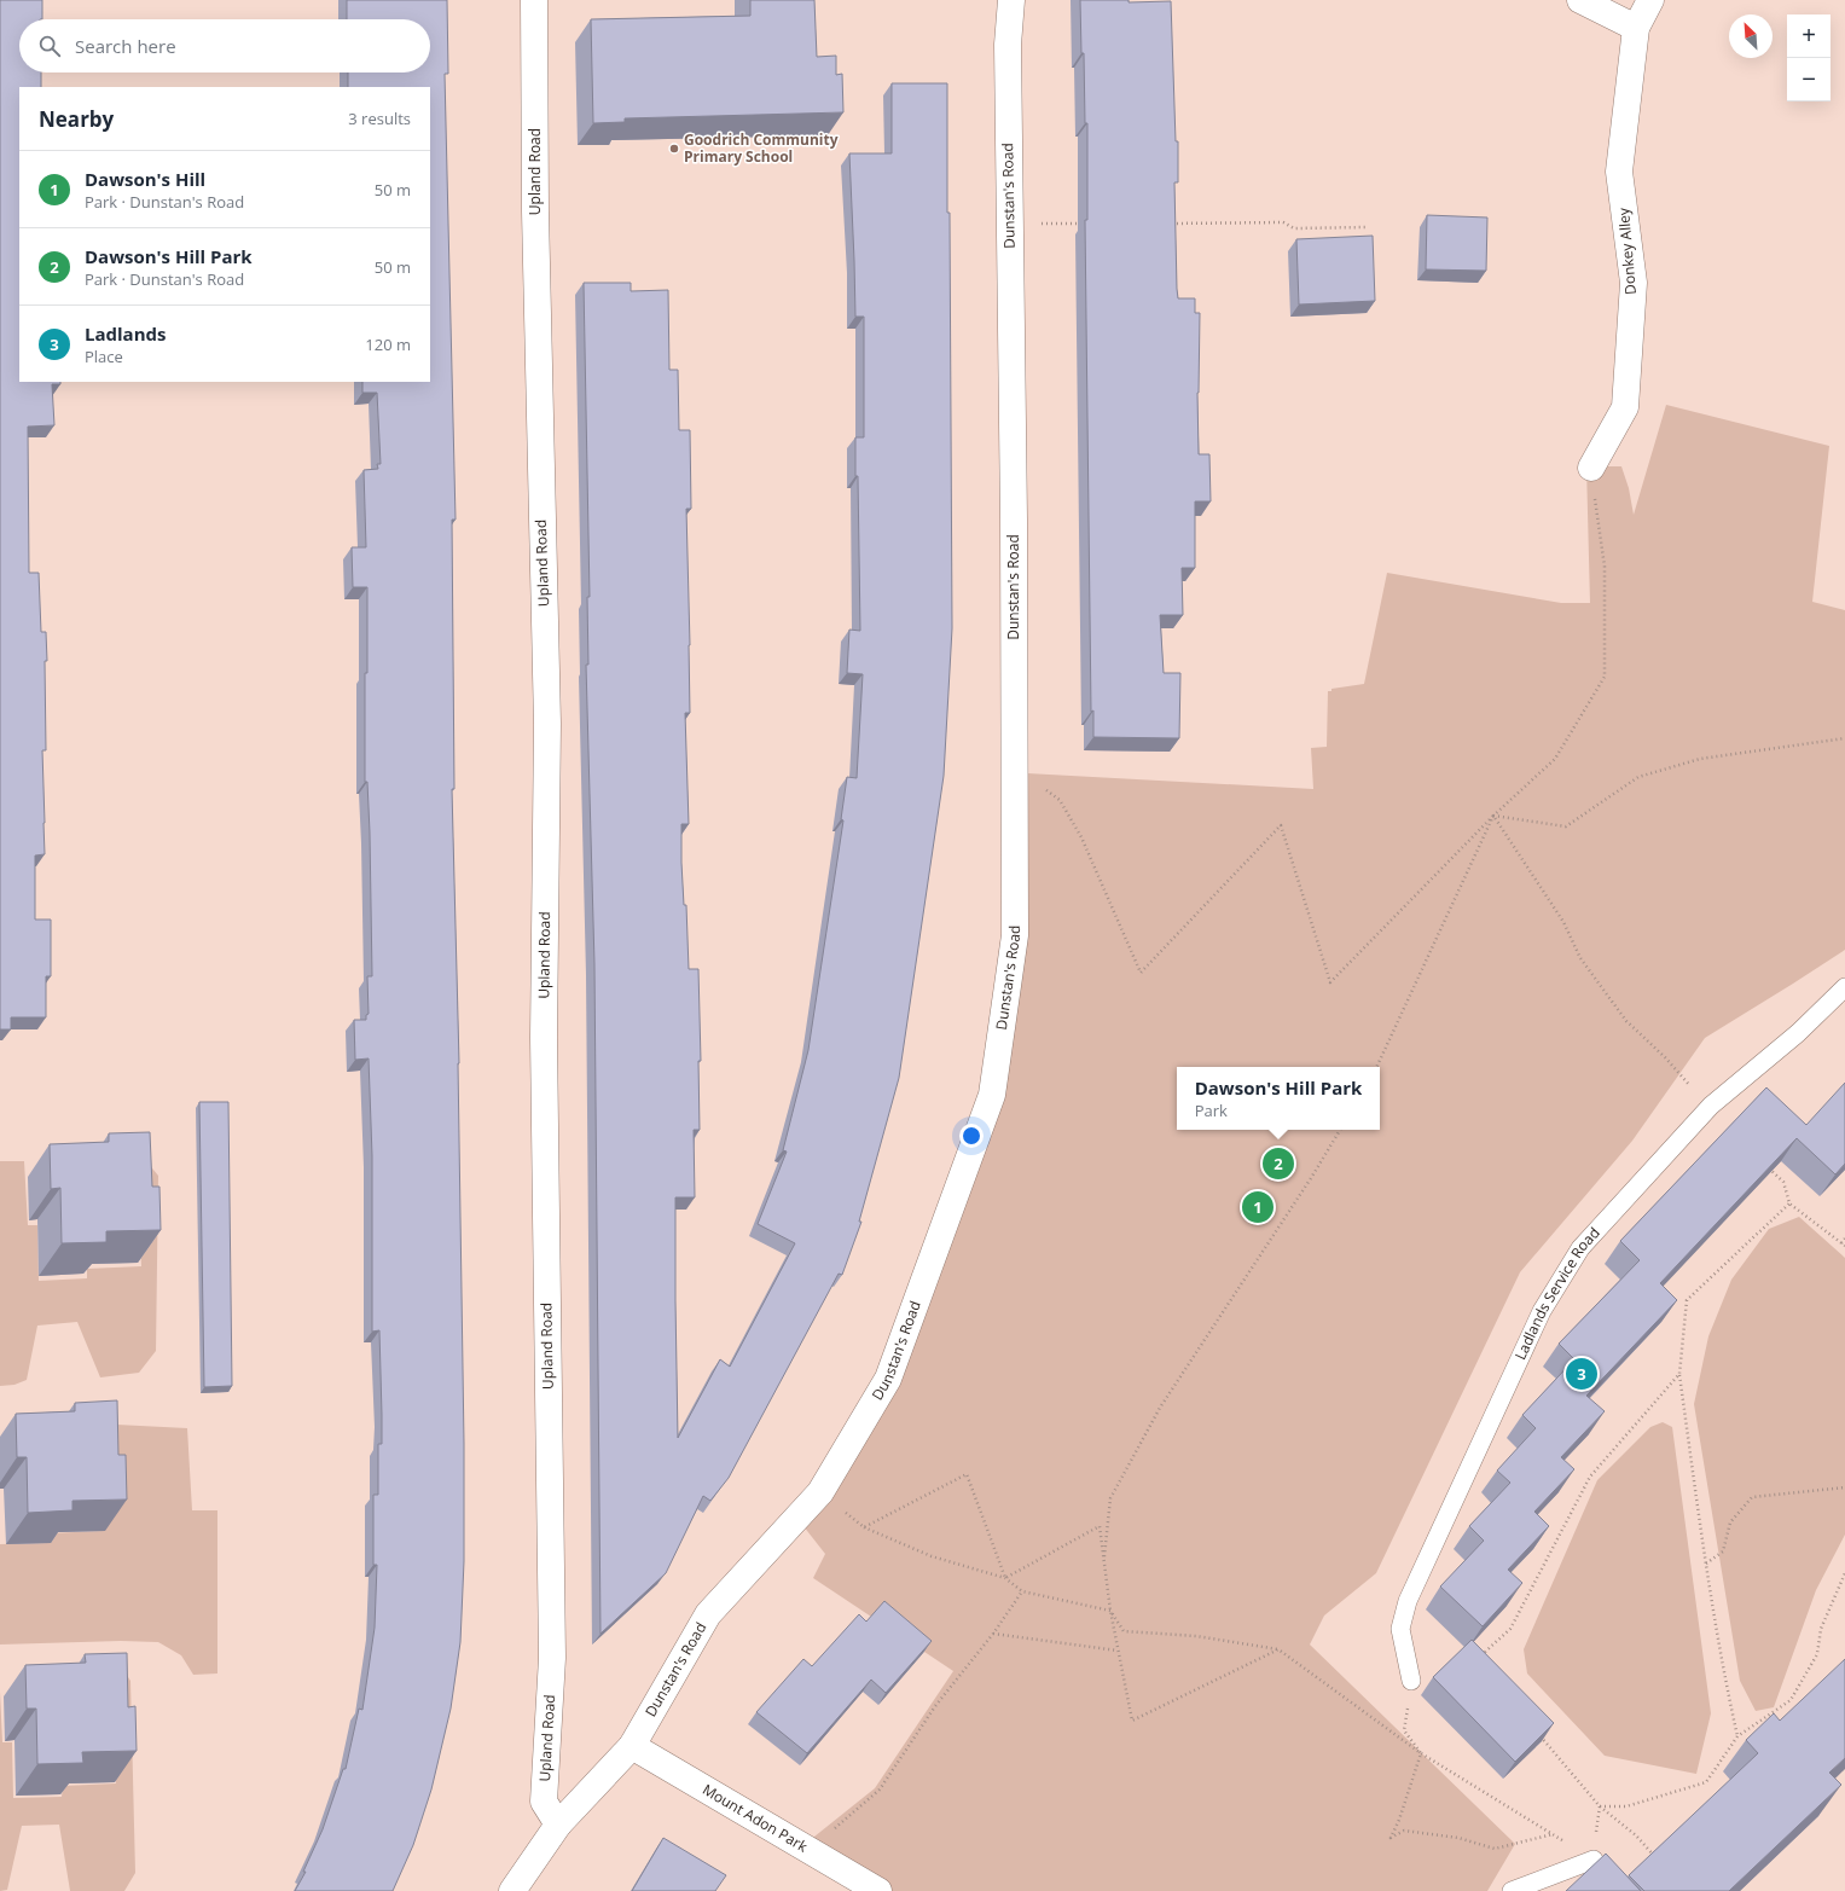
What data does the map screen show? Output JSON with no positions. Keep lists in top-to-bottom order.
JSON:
{
  "streets": {
    "street": [
      "Upland Road",
      "Dunstan's Road",
      "Donkey Alley",
      "Mount Adon Park"
    ],
    "lane": ["Ladlands Service Road"]
  },
  "crossings": [
    ["Upland Road", "Dunstan's Road"],
    ["Dunstan's Road", "Mount Adon Park"]
  ],
  "places": ["Goodrich Community Primary School"],
  "north": "top left",
  "page": {
    "map_buttons": ["+", "−"],
    "search": "Search here",
    "heading": ["Nearby", "3 results"],
    "list": [
      {
        "mark": "1",
        "name": "Dawson's Hill",
        "note": "Park · Dunstan's Road",
        "value": "50 m"
      },
      {
        "mark": "2",
        "name": "Dawson's Hill Park",
        "note": "Park · Dunstan's Road",
        "value": "50 m"
      },
      {
        "mark": "3",
        "name": "Ladlands",
        "note": "Place",
        "value": "120 m"
      }
    ],
    "popup": ["Dawson's Hill Park", "Park"],
    "pins": ["2", "1", "3"]
  }
}
